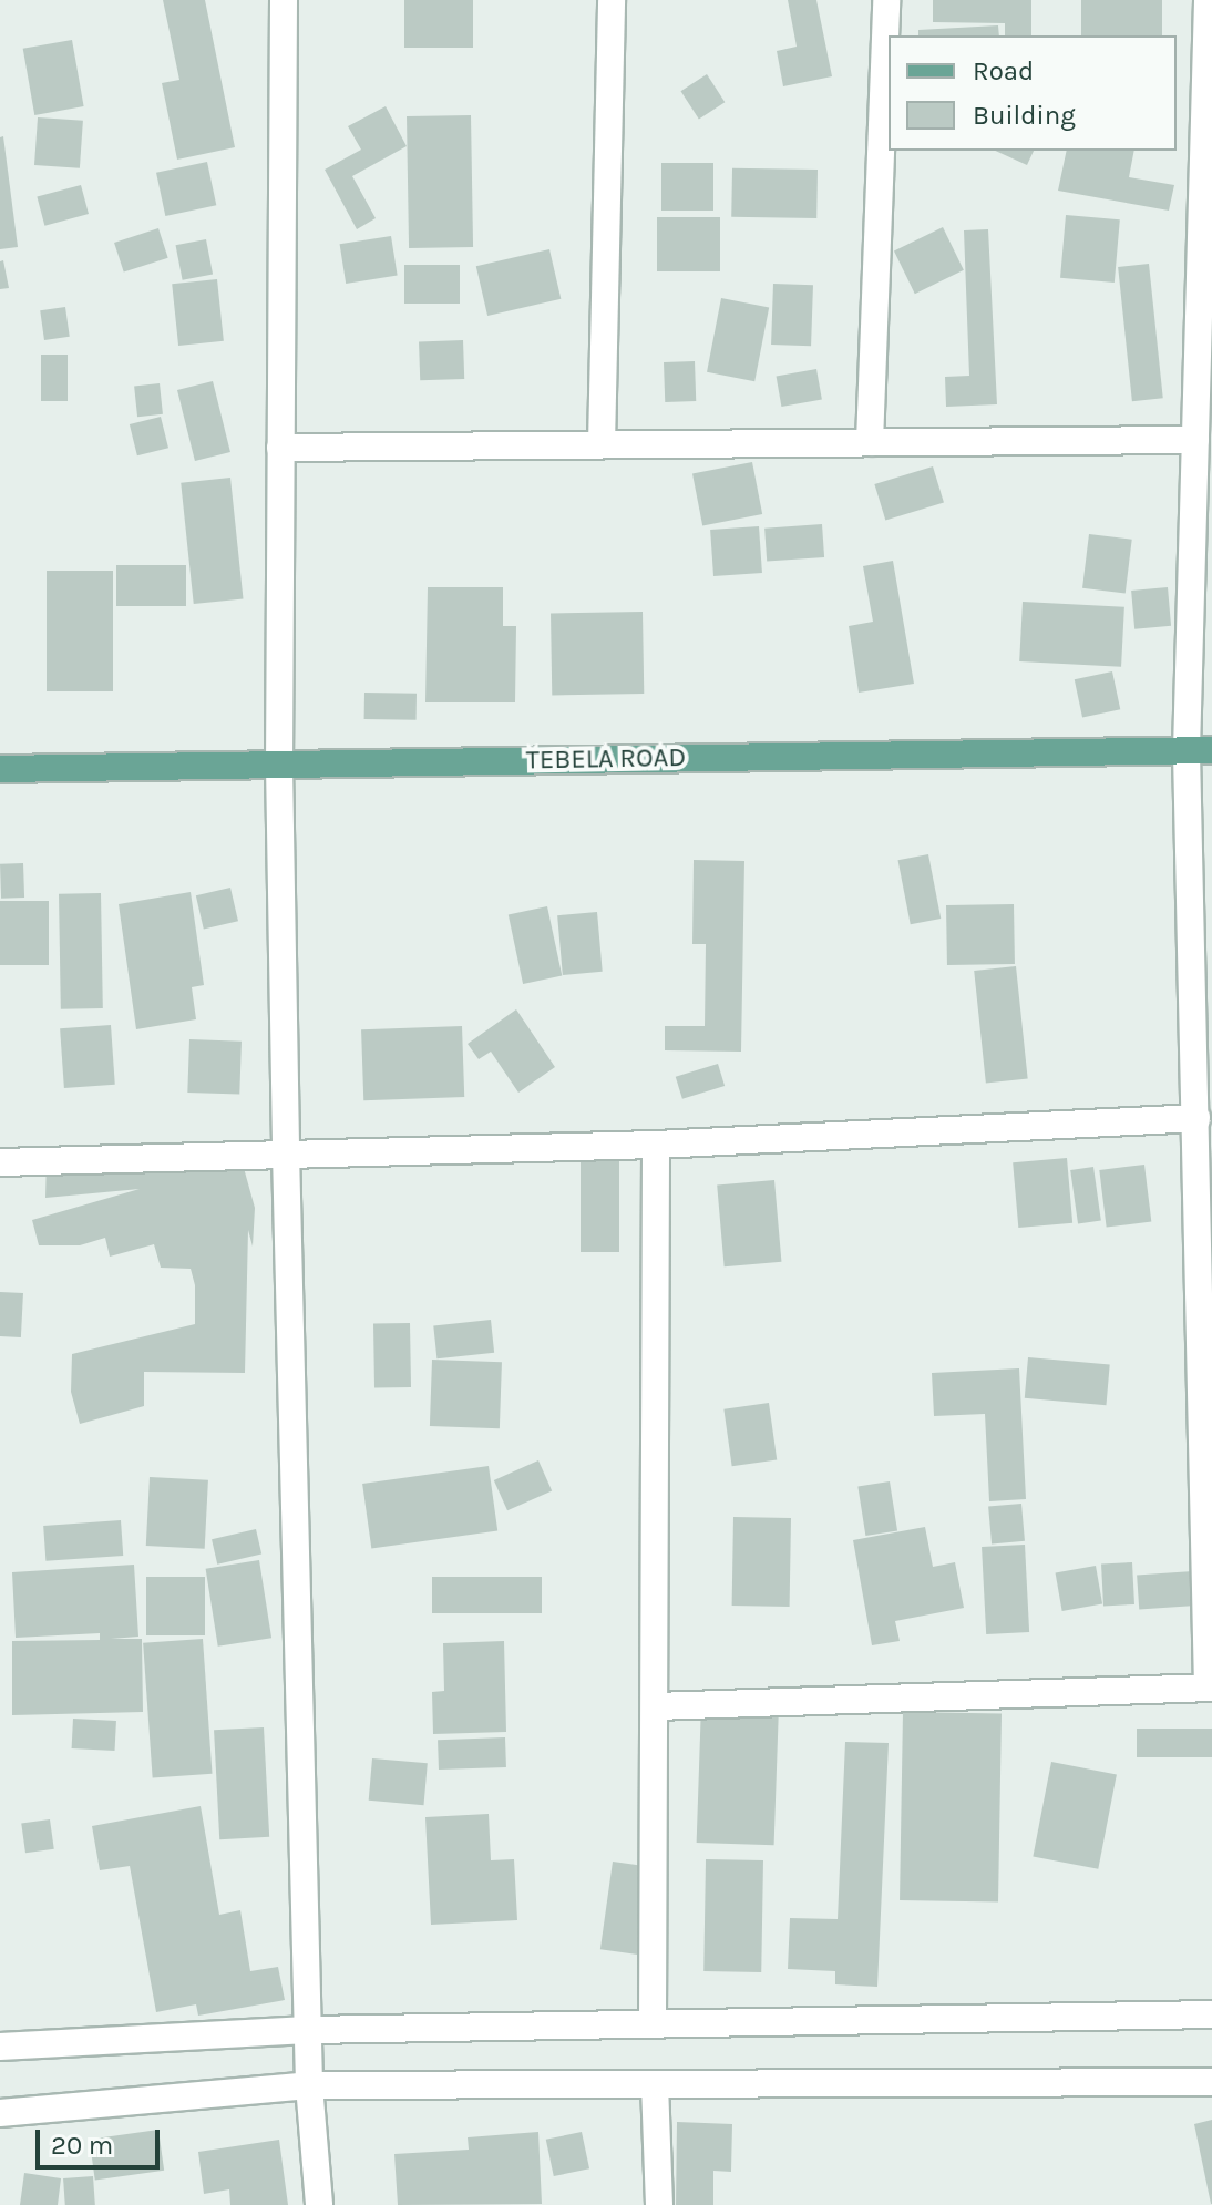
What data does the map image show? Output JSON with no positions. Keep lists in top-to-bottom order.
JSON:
{
  "streets": {
    "main road": ["TEBELA ROAD"]
  },
  "legend": ["Road", "Building"],
  "scale_bar": "20 m"
}
